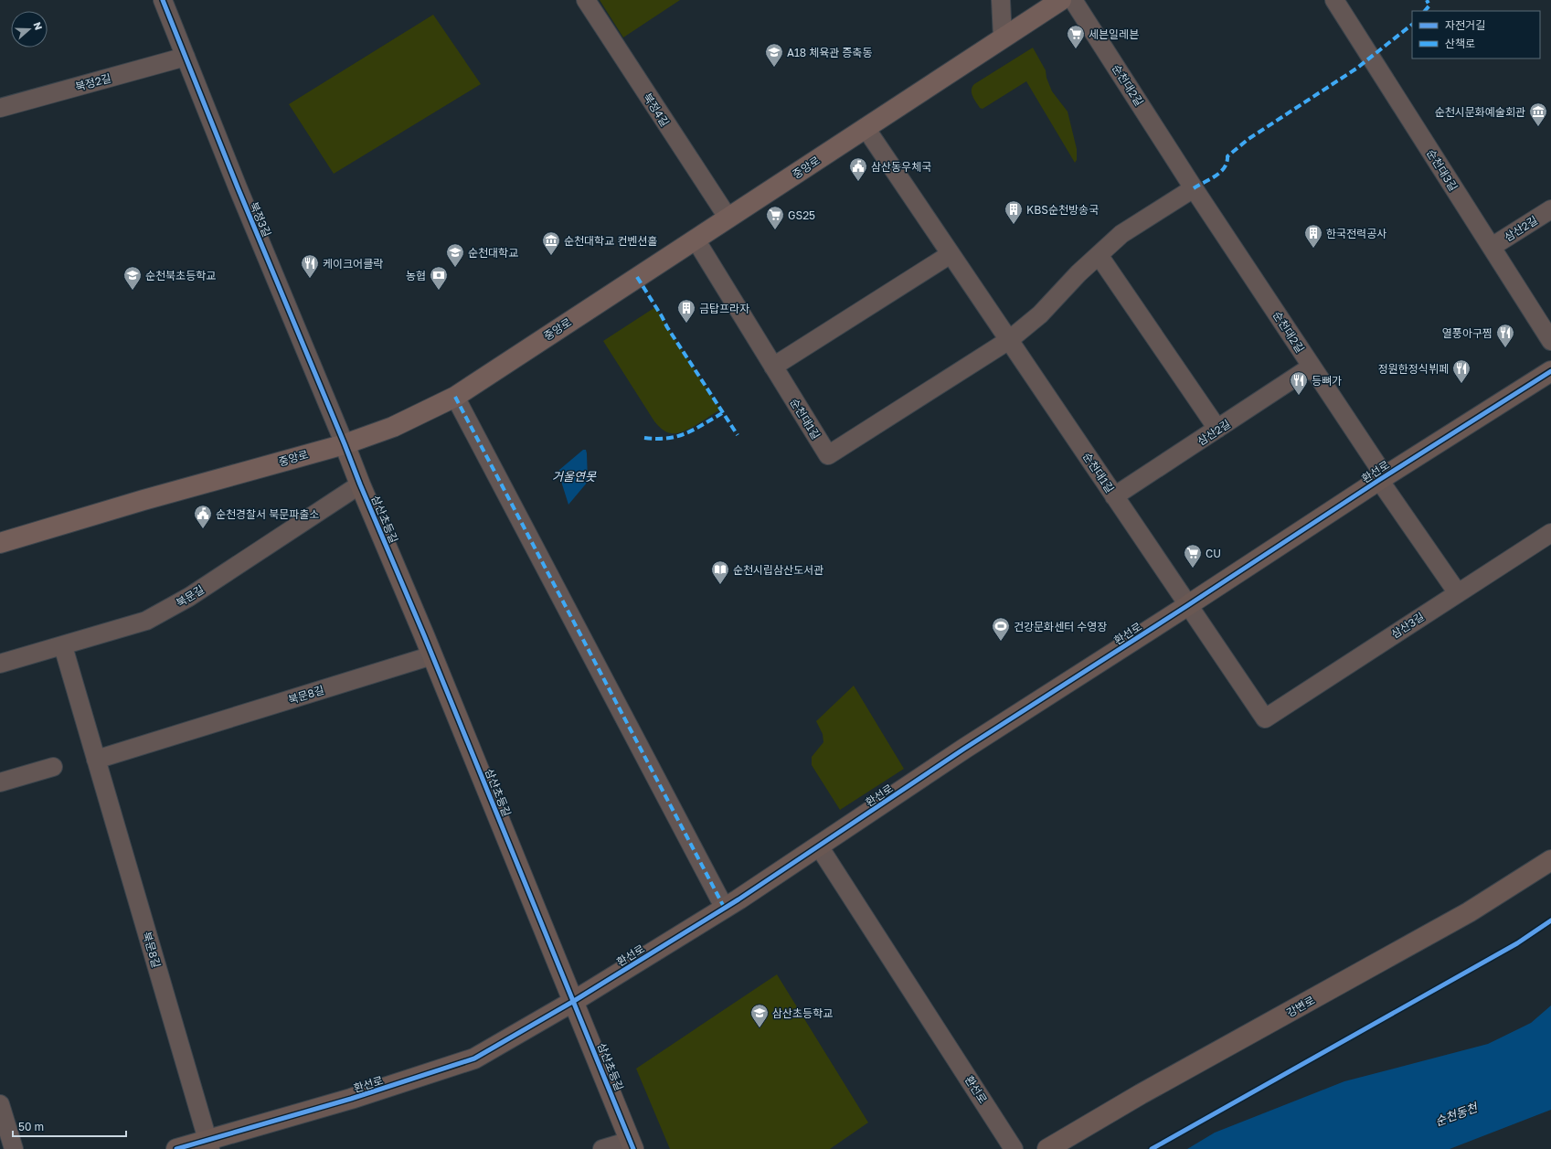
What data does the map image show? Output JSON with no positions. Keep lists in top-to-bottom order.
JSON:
{
  "streets": {
    "main road": ["중앙로"],
    "street": [
      "북정2길",
      "순천대2길",
      "북정4길",
      "순천대3길",
      "북정3길",
      "삼산2길",
      "순천대1길",
      "환선로",
      "삼산초등길",
      "북문길",
      "삼산3길",
      "북문8길",
      "강변로"
    ]
  },
  "crossings": [
    ["북정2길", "북정3길"],
    ["순천대2길", "삼산2길"],
    ["순천대2길", "환선로"],
    ["북정4길", "중앙로"],
    ["중앙로", "북정3길"],
    ["중앙로", "순천대1길"],
    ["중앙로", "삼산초등길"],
    ["순천대3길", "삼산2길"],
    ["북정3길", "삼산초등길"],
    ["삼산2길", "순천대1길"],
    ["순천대1길", "환선로"],
    ["순천대1길", "삼산3길"],
    ["환선로", "삼산초등길"],
    ["환선로", "삼산3길"],
    ["환선로", "북문8길"],
    ["삼산초등길", "북문길"],
    ["삼산초등길", "북문8길"],
    ["북문길", "북문8길"]
  ],
  "water": ["거울연못", "순천동천"],
  "places": {
    "supermarket": ["세븐일레븐", "GS25", "CU"],
    "school or university": [
      "A18 체육관 증축동",
      "순천대학교",
      "순천북초등학교",
      "삼산초등학교"
    ],
    "museum": ["순천시문화예술회관", "순천대학교 컨벤션홀"],
    "public building": ["삼산동우체국", "순천경찰서 북문파출소"],
    "building": ["KBS순천방송국", "한국전력공사", "금탑프라자"],
    "restaurant": [
      "케이크어클락",
      "열풍아구찜",
      "정원한정식뷔페",
      "등뼈가"
    ],
    "bank": ["농협"],
    "library": ["순천시립삼산도서관"],
    "sports": ["건강문화센터 수영장"]
  },
  "legend": ["자전거길", "산책로"],
  "scale_bar": "50 m",
  "north": "right"
}
